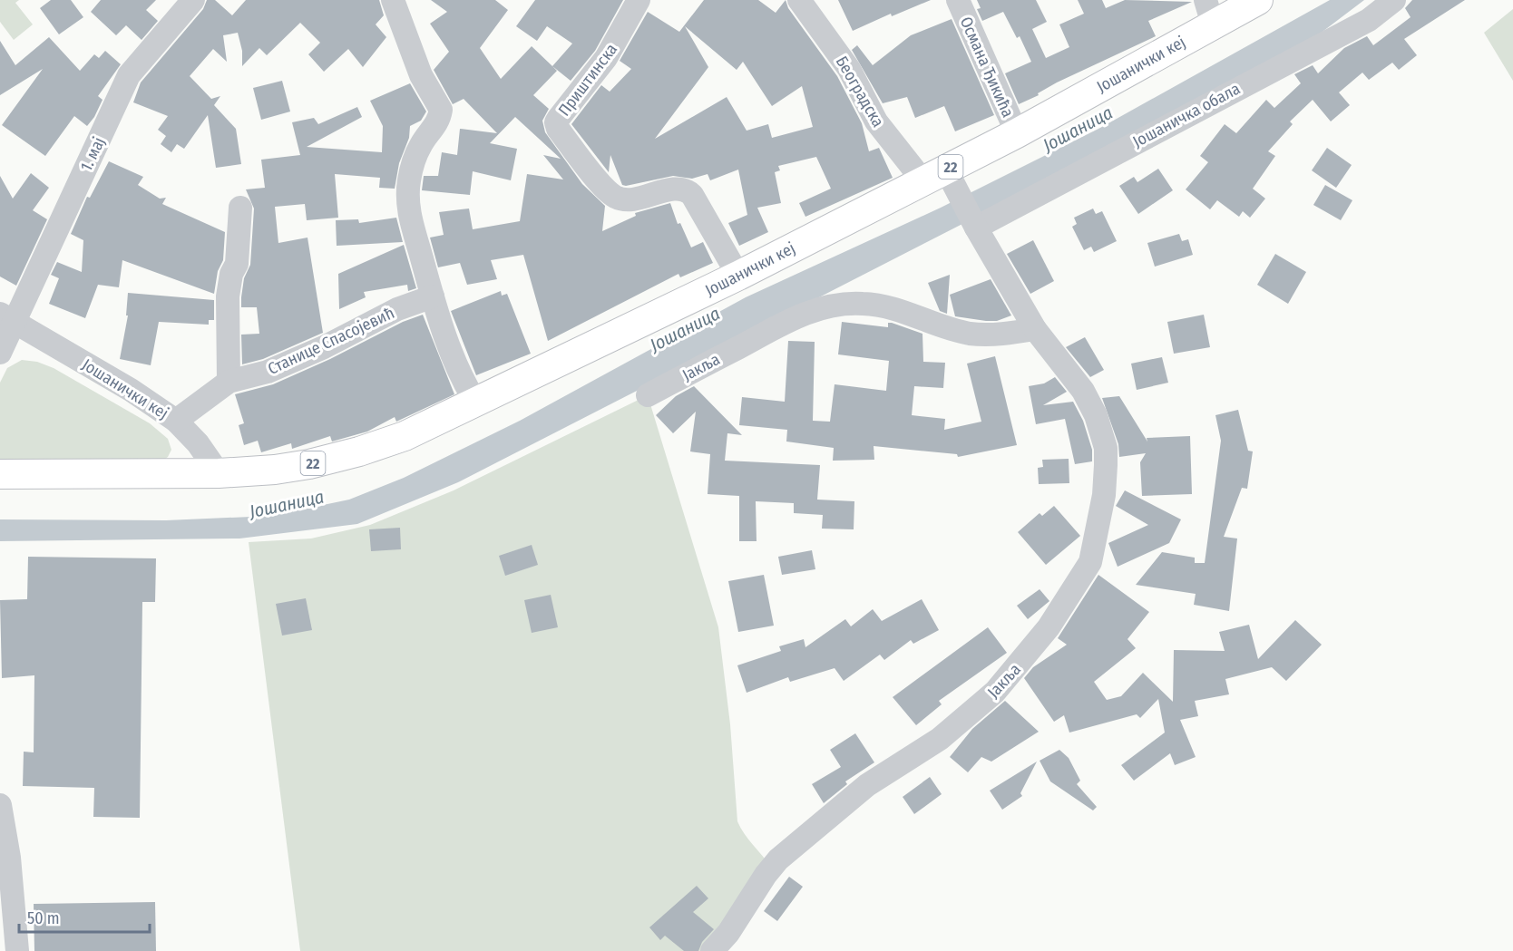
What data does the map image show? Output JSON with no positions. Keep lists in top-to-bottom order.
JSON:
{
  "streets": {
    "main road": ["Јошанички кеј", "22"],
    "street": [
      "Османа Ђикића",
      "Приштинска",
      "Београдска",
      "Јошаничка обала",
      "1. мај",
      "Станице Спасојевић",
      "Јакља"
    ]
  },
  "crossings": [
    ["Јошанички кеј", "Османа Ђикића"],
    ["Јошанички кеј", "Приштинска"],
    ["Јошанички кеј", "Београдска"],
    ["Јошанички кеј", "1. мај"],
    ["Јошанички кеј", "Станице Спасојевић"],
    ["Београдска", "Јошаничка обала"],
    ["Београдска", "Јакља"],
    ["Јошаничка обала", "Јакља"]
  ],
  "water": ["Јошаница"],
  "scale_bar": "50 m"
}
